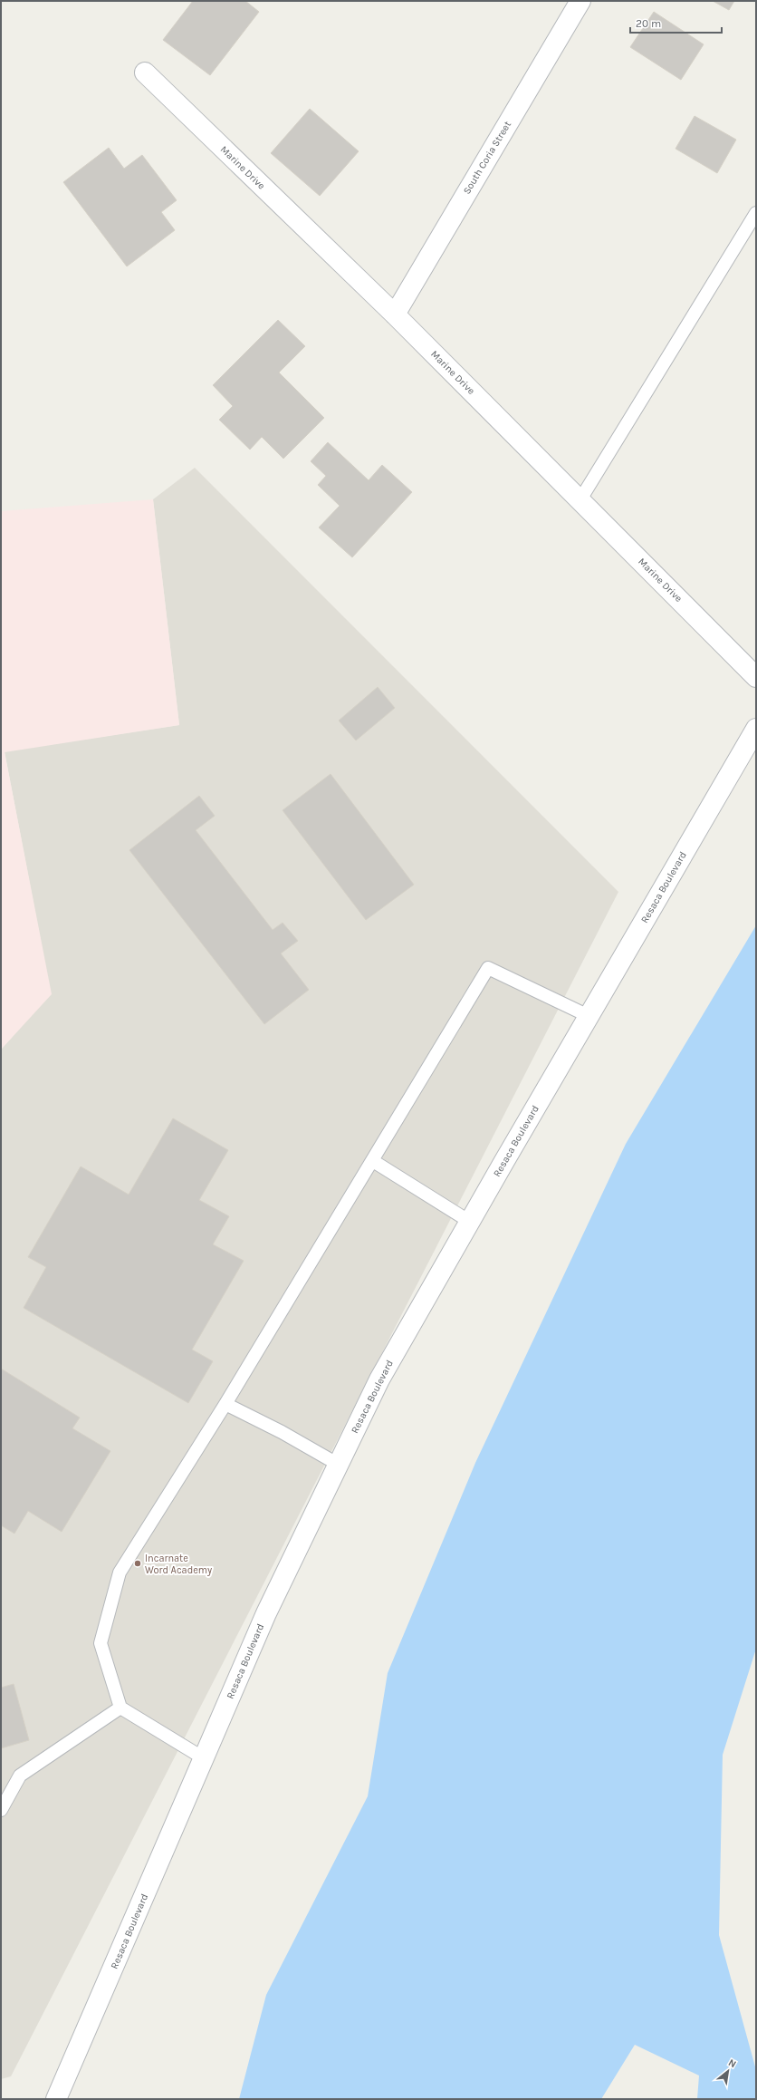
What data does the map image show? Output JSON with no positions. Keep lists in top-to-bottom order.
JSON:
{
  "streets": {
    "street": ["South Coria Street", "Marine Drive", "Resaca Boulevard"]
  },
  "crossings": [
    ["South Coria Street", "Marine Drive"]
  ],
  "places": ["Incarnate Word Academy"],
  "scale_bar": "20 m",
  "north": "top right"
}
